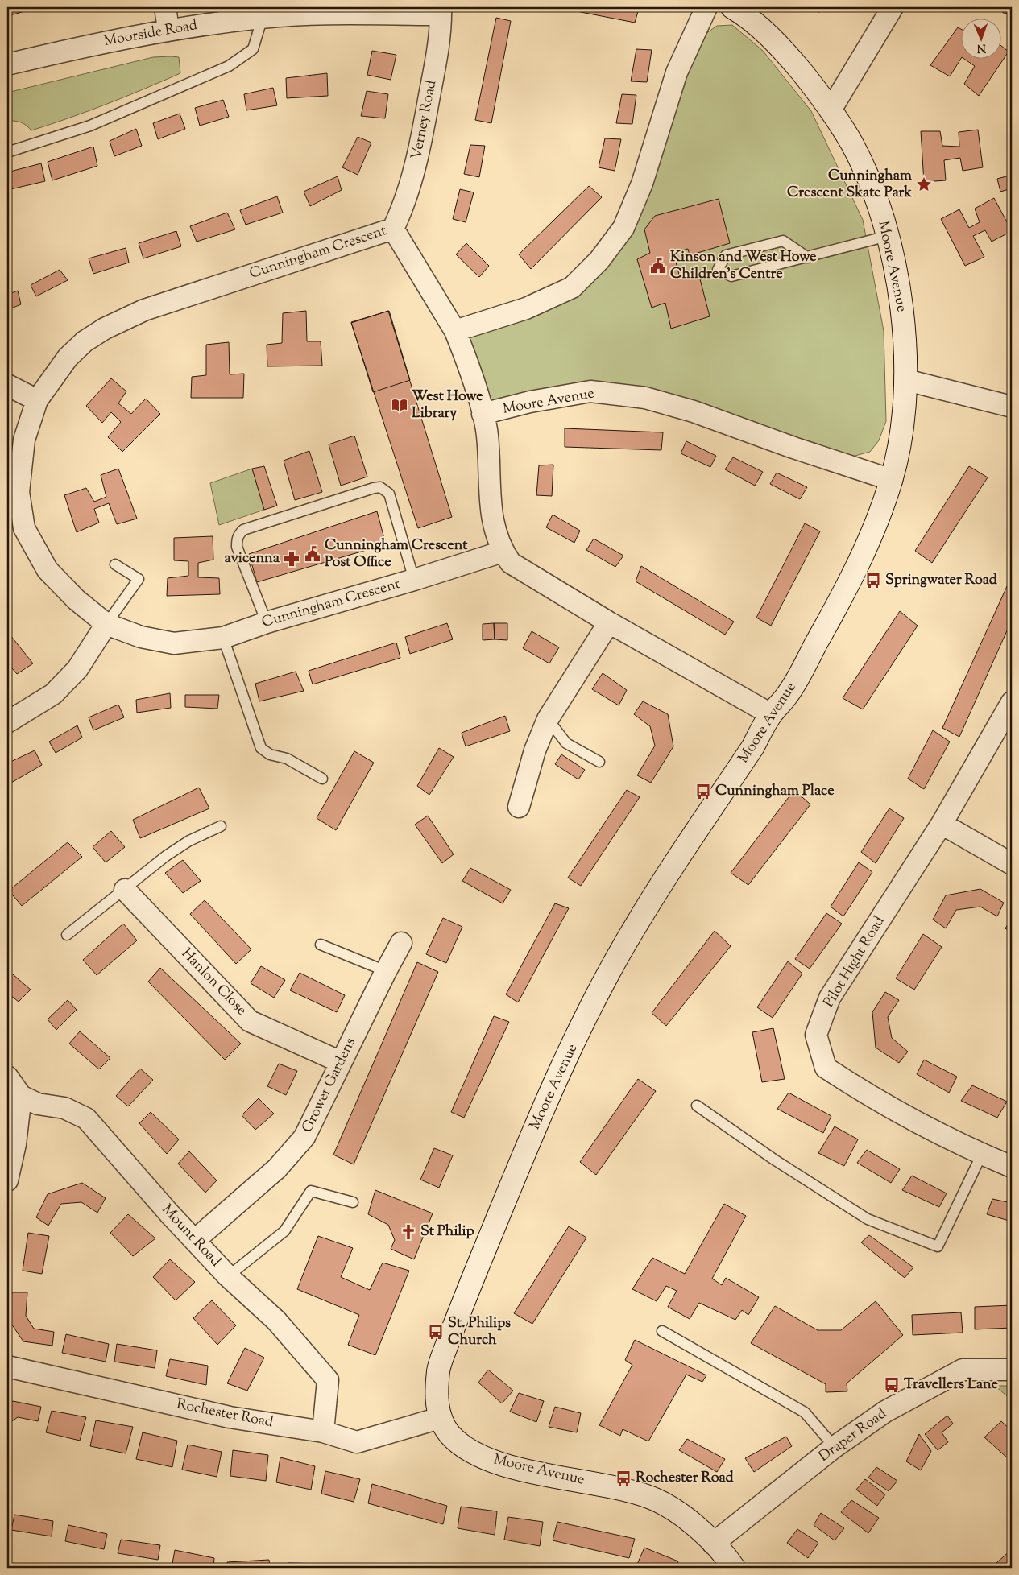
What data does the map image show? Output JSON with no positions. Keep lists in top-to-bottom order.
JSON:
{
  "streets": {
    "street": [
      "Moorside Road",
      "Verney Road",
      "Cunningham Crescent",
      "Moore Avenue",
      "Pilot Hight Road",
      "Hanlon Close",
      "Grower Gardens",
      "Mount Road",
      "Rochester Road",
      "Draper Road"
    ]
  },
  "crossings": [
    ["Moorside Road", "Verney Road"],
    ["Verney Road", "Cunningham Crescent"],
    ["Cunningham Crescent", "Moore Avenue"],
    ["Moore Avenue", "Rochester Road"],
    ["Moore Avenue", "Draper Road"],
    ["Hanlon Close", "Grower Gardens"],
    ["Grower Gardens", "Mount Road"],
    ["Mount Road", "Rochester Road"]
  ],
  "places": {
    "place": ["Cunningham Crescent Skate Park"],
    "public building": ["Kinson and West Howe Children's Centre", "Cunningham Crescent Post Office"],
    "library": ["West Howe Library"],
    "pharmacy": ["avicenna"],
    "bus stop": [
      "Springwater Road",
      "Cunningham Place",
      "St. Philips Church",
      "Travellers Lane",
      "Rochester Road"
    ],
    "church": ["St Philip"]
  },
  "north": "bottom"
}
